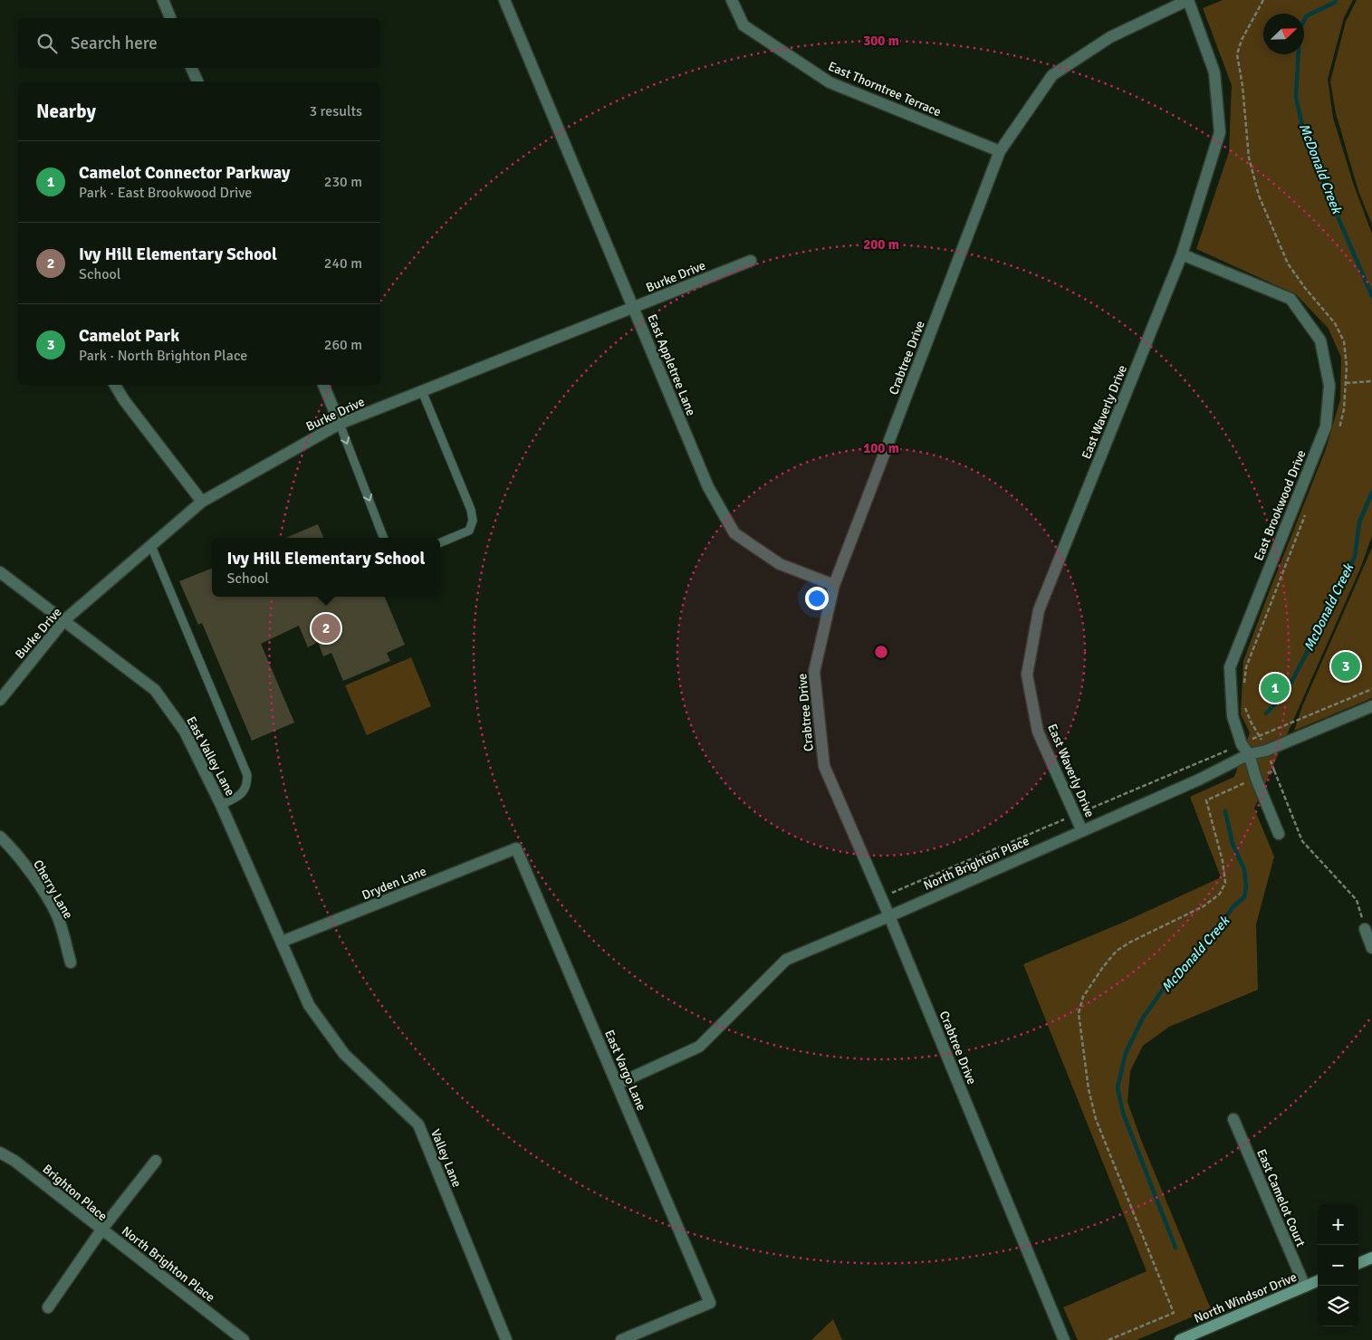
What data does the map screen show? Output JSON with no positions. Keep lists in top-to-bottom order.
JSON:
{
  "streets": {
    "main road": ["North Windsor Drive"],
    "street": [
      "East Thorntree Terrace",
      "Burke Drive",
      "Crabtree Drive",
      "East Appletree Lane",
      "East Waverly Drive",
      "East Brookwood Drive",
      "East Valley Lane",
      "North Brighton Place",
      "Dryden Lane",
      "Cherry Lane",
      "East Vargo Lane",
      "Valley Lane",
      "Brighton Place",
      "East Camelot Court"
    ]
  },
  "crossings": [
    ["East Thorntree Terrace", "Crabtree Drive"],
    ["Burke Drive", "East Appletree Lane"],
    ["Burke Drive", "East Valley Lane"],
    ["Crabtree Drive", "East Appletree Lane"],
    ["Crabtree Drive", "East Waverly Drive"],
    ["Crabtree Drive", "North Brighton Place"],
    ["East Waverly Drive", "East Brookwood Drive"],
    ["East Waverly Drive", "North Brighton Place"],
    ["East Brookwood Drive", "North Brighton Place"],
    ["East Valley Lane", "Dryden Lane"],
    ["East Valley Lane", "Valley Lane"],
    ["North Brighton Place", "East Vargo Lane"],
    ["North Brighton Place", "Brighton Place"],
    ["Dryden Lane", "East Vargo Lane"],
    ["Dryden Lane", "Valley Lane"],
    ["East Camelot Court", "North Windsor Drive"]
  ],
  "water": ["McDonald Creek"],
  "north": "top right",
  "page": {
    "search": "Search here",
    "heading": ["Nearby", "3 results"],
    "list": [
      {
        "mark": "1",
        "name": "Camelot Connector Parkway",
        "note": "Park · East Brookwood Drive",
        "value": "230 m"
      },
      {
        "mark": "2",
        "name": "Ivy Hill Elementary School",
        "note": "School",
        "value": "240 m"
      },
      {
        "mark": "3",
        "name": "Camelot Park",
        "note": "Park · North Brighton Place",
        "value": "260 m"
      }
    ],
    "popup": ["Ivy Hill Elementary School", "School"],
    "pins": ["2", "3", "1"],
    "map_buttons": ["+", "−"]
  },
  "rings": ["300 m", "200 m", "100 m"]
}
